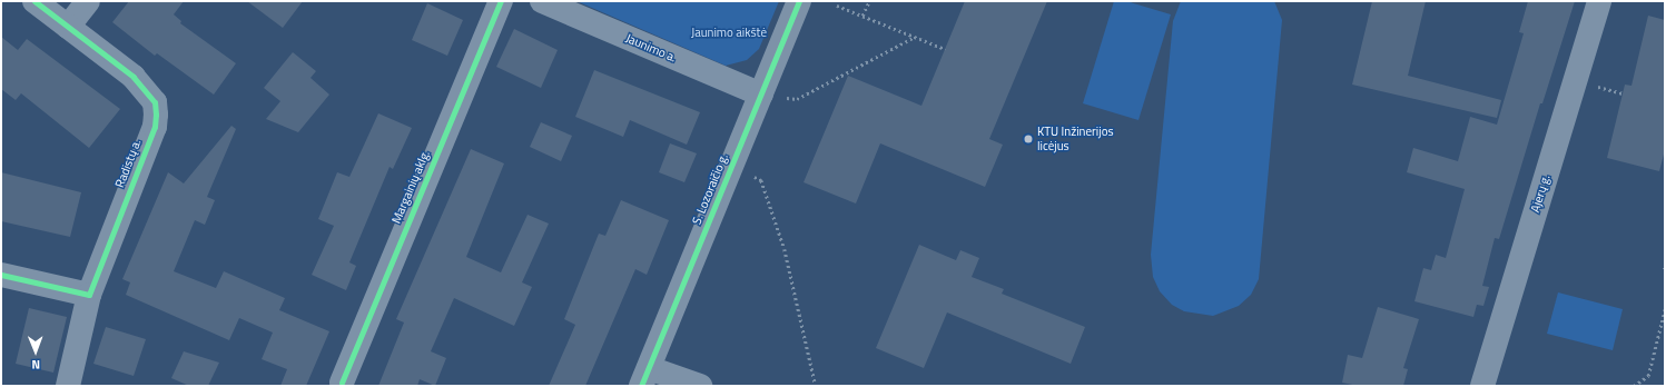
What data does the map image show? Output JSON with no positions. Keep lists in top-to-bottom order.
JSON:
{
  "streets": {
    "street": [
      "Jaunimo a.",
      "Radistų a.",
      "Margainių aklg.",
      "S. Lozoraičio g.",
      "Ajerų g."
    ]
  },
  "crossings": [
    ["Jaunimo a.", "S. Lozoraičio g."]
  ],
  "parks": ["Jaunimo aikštė"],
  "places": ["KTU Inžinerijos licėjus"],
  "north": "bottom"
}
